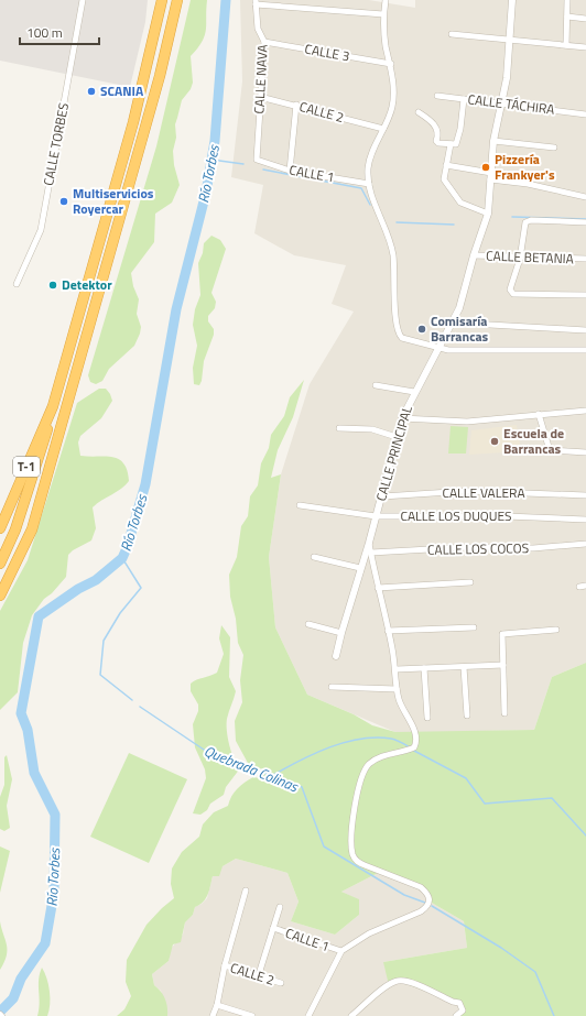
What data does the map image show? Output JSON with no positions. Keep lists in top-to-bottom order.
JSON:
{
  "streets": {
    "highway": ["T-1"],
    "street": [
      "CALLE 3",
      "CALLE NAVA",
      "CALLE TÁCHIRA",
      "CALLE 2",
      "CALLE TORBES",
      "CALLE 1",
      "CALLE BETANIA",
      "CALLE PRINCIPAL",
      "CALLE VALERA",
      "CALLE LOS DUQUES",
      "CALLE LOS COCOS"
    ]
  },
  "crossings": [
    ["CALLE 3", "CALLE NAVA"],
    ["CALLE NAVA", "CALLE 2"],
    ["CALLE NAVA", "CALLE 1"],
    ["CALLE TÁCHIRA", "CALLE PRINCIPAL"],
    ["CALLE BETANIA", "CALLE PRINCIPAL"],
    ["CALLE PRINCIPAL", "CALLE VALERA"],
    ["CALLE PRINCIPAL", "CALLE LOS DUQUES"]
  ],
  "water": ["Río Torbes", "Quebrada Colinas"],
  "places": [
    "SCANIA",
    "Pizzería Frankyer's",
    "Multiservicios Royercar",
    "Detektor",
    "Comisaría Barrancas",
    "Escuela de Barrancas"
  ],
  "scale_bar": "100 m"
}
